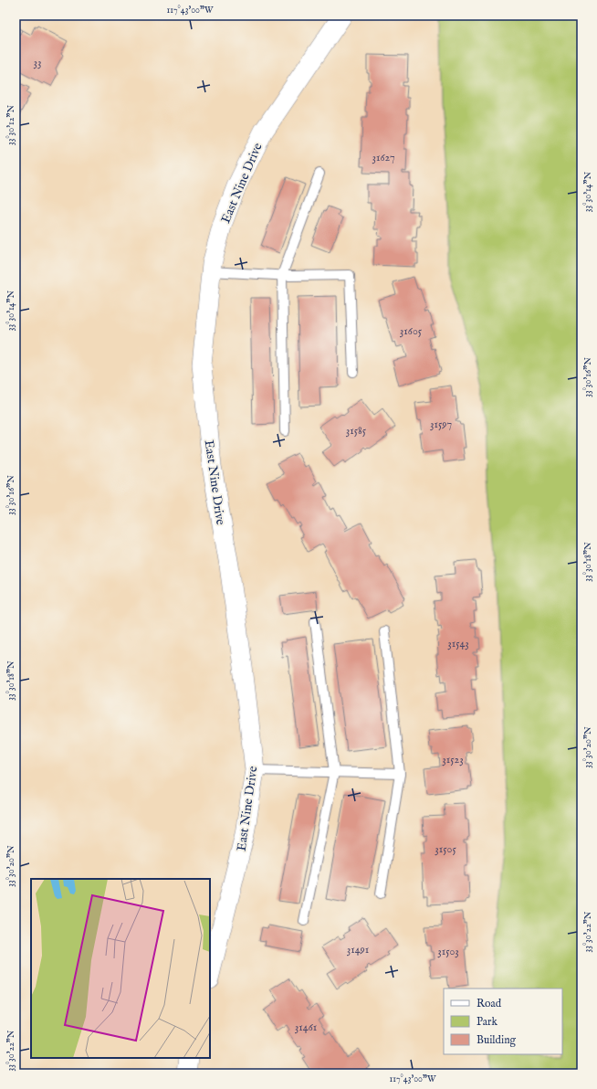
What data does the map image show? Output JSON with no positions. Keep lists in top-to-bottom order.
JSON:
{
  "streets": {
    "street": ["East Nine Drive"]
  },
  "house_numbers": [
    "33",
    "31627",
    "31605",
    "31597",
    "31585",
    "31543",
    "31523",
    "31505",
    "31491",
    "31503",
    "31461"
  ],
  "legend": ["Road", "Park", "Building"],
  "coordinates": [
    "117°43'00\"W",
    "33°30'12\"N",
    "33°30'14\"N",
    "33°30'16\"N",
    "33°30'18\"N",
    "33°30'20\"N",
    "33°30'22\"N"
  ]
}
